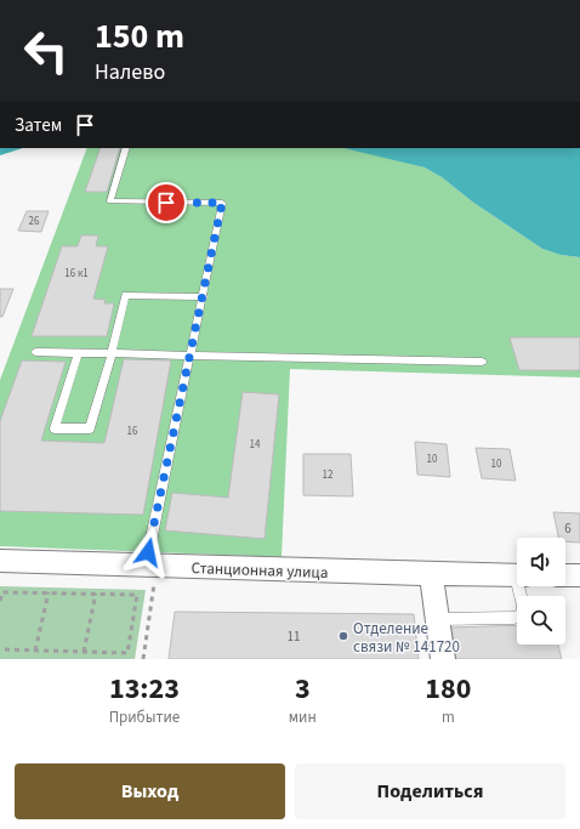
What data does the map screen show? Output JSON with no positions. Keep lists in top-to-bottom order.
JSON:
{
  "streets": {
    "street": ["Станционная улица"]
  },
  "places": ["Отделение связи № 141720"],
  "house_numbers": [
    "26",
    "16 к1",
    "16",
    "14",
    "10",
    "10",
    "12",
    "6",
    "11"
  ],
  "page": {
    "turn": ["150 m", "Налево"],
    "then": "Затем",
    "eta": [
      "13:23",
      "Прибытие",
      "3",
      "мин",
      "180",
      "m"
    ],
    "buttons": ["Выход", "Поделиться"]
  }
}
